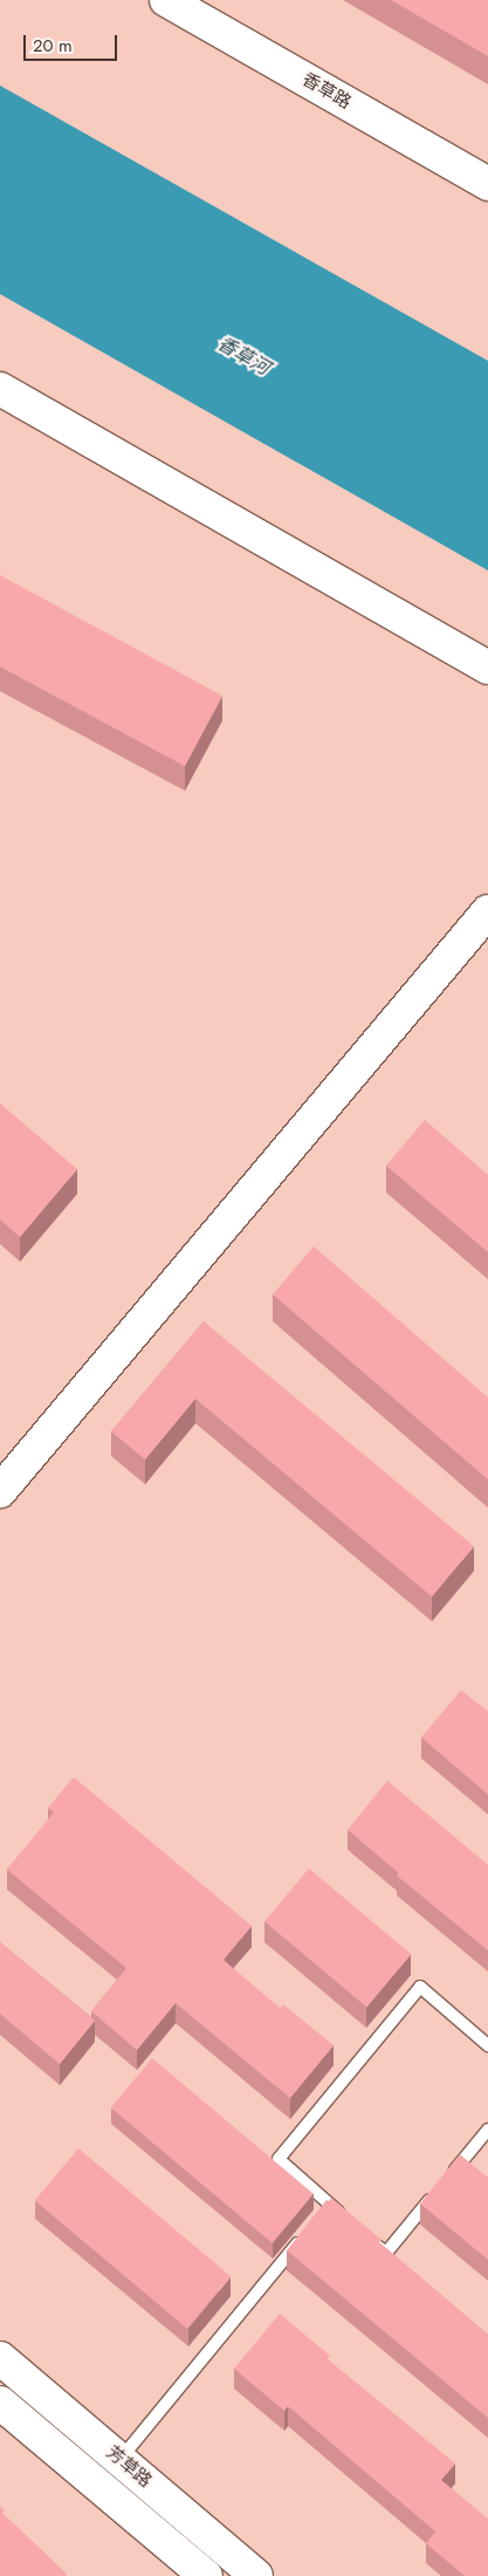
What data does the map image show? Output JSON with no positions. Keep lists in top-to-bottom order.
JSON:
{
  "streets": {
    "street": ["香草路", "芳草路"]
  },
  "water": ["香草河"],
  "scale_bar": "20 m"
}
